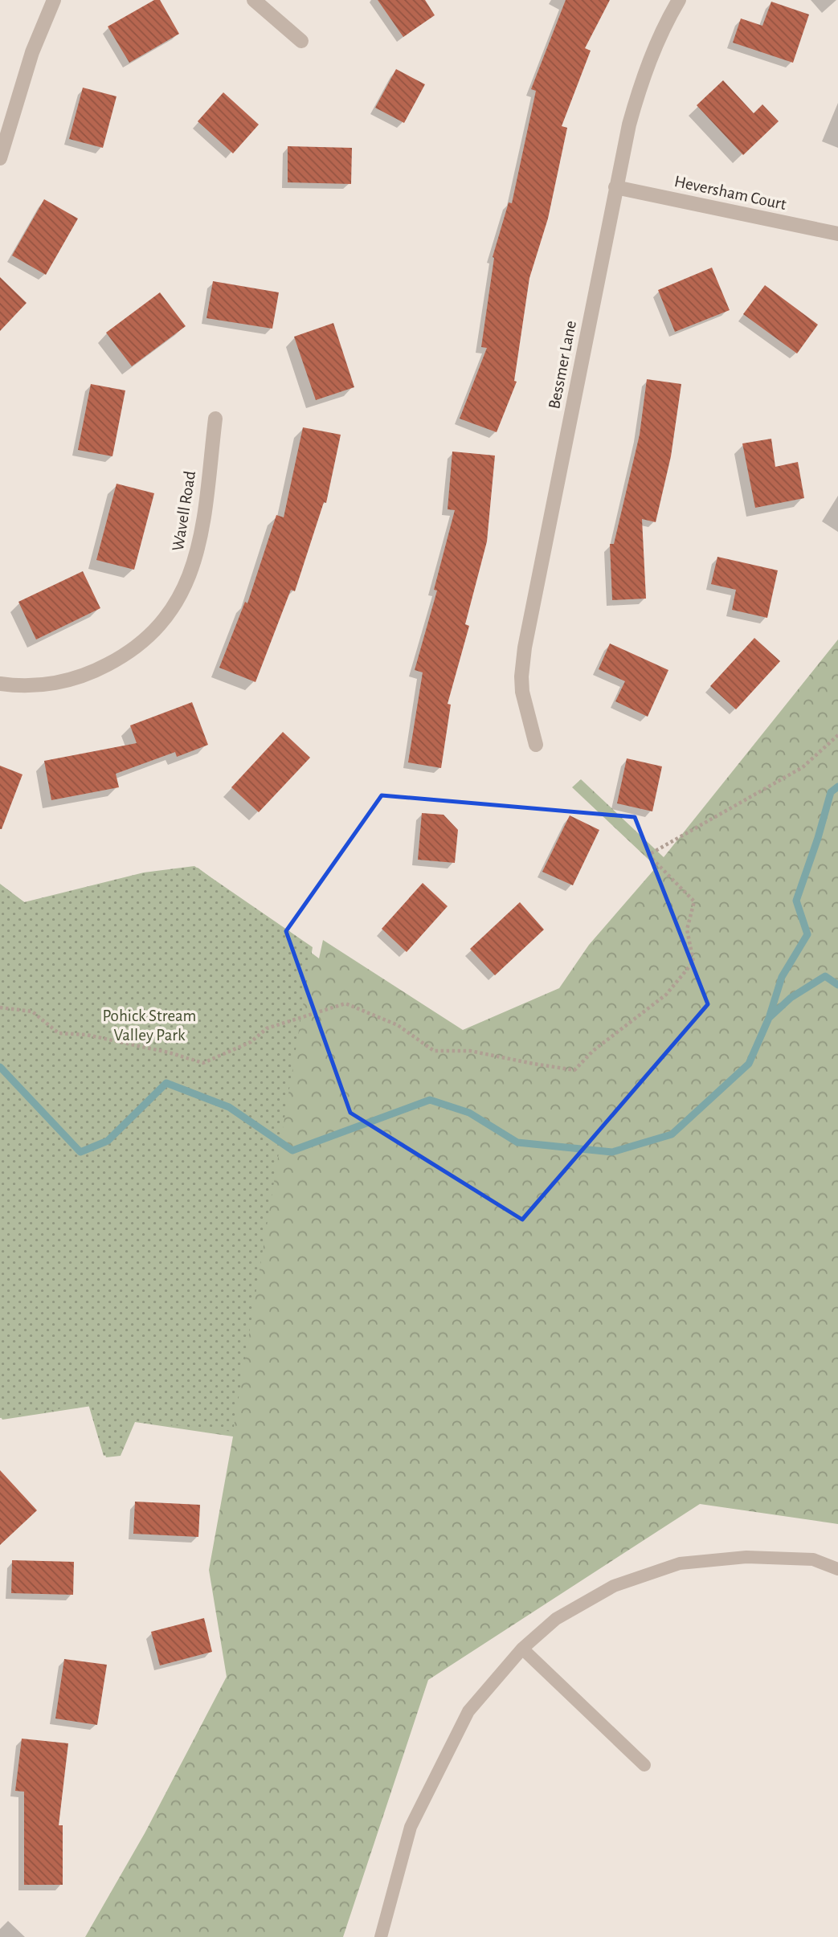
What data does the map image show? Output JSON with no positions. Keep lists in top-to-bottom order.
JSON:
{
  "streets": {
    "street": ["Heversham Court", "Bessmer Lane", "Wavell Road"]
  },
  "crossings": [
    ["Heversham Court", "Bessmer Lane"]
  ],
  "parks": ["Pohick Stream Valley Park"]
}
